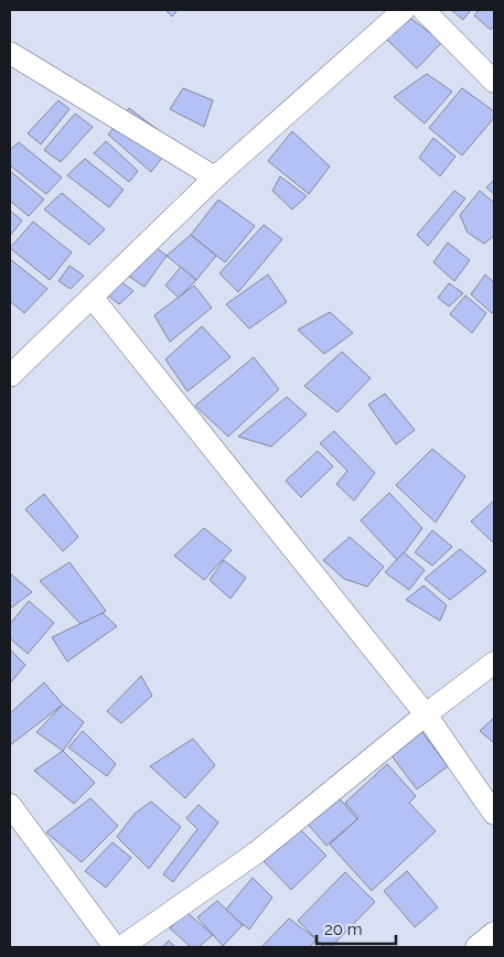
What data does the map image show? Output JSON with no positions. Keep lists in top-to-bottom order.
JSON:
{
  "scale_bar": "20 m"
}
